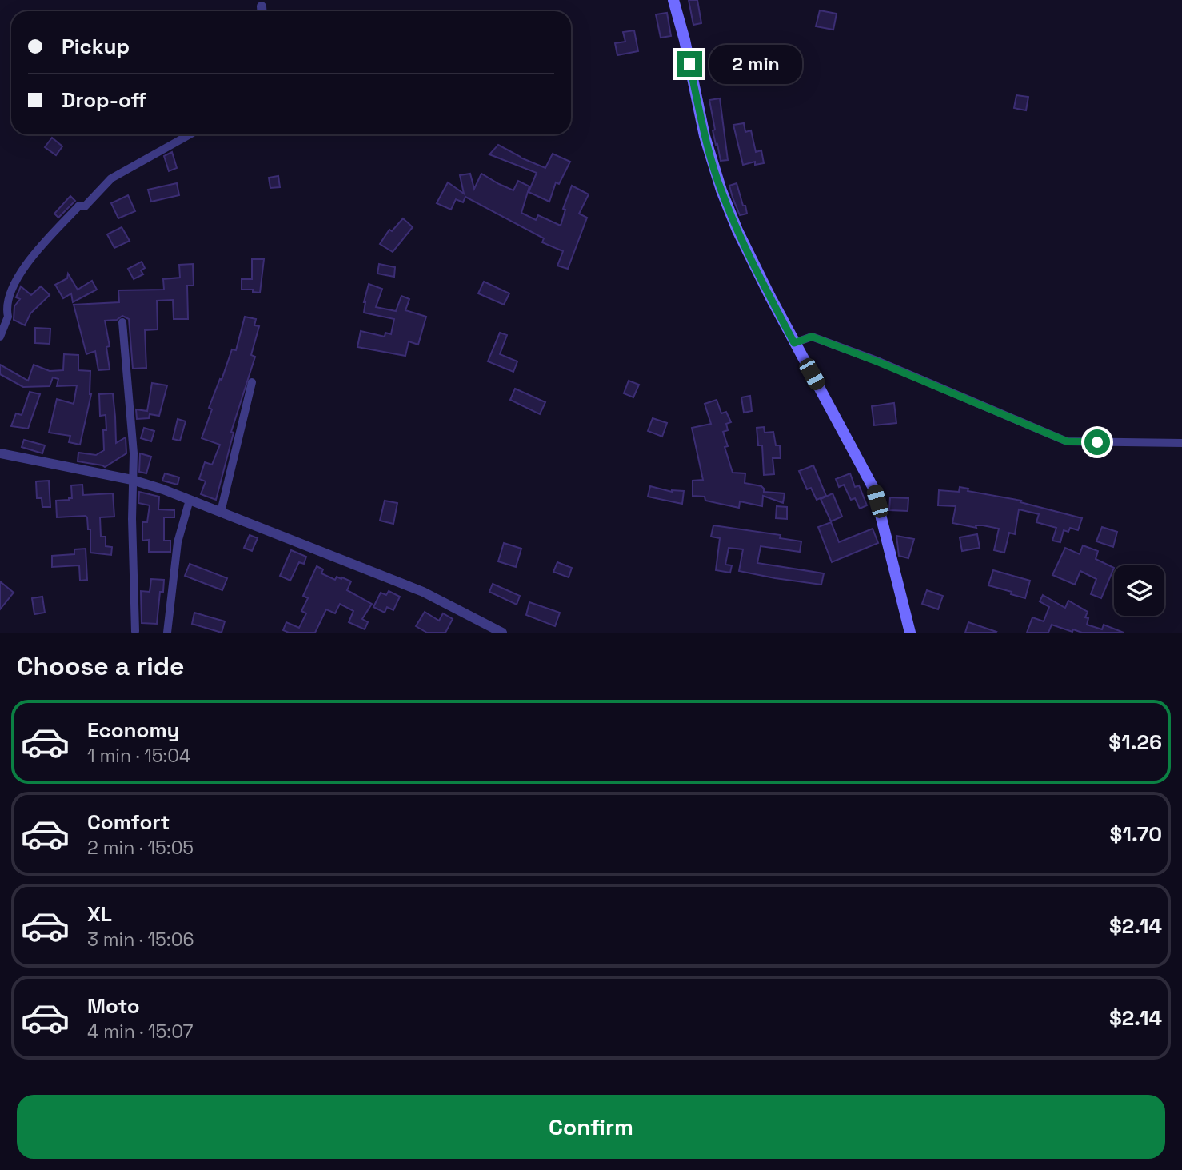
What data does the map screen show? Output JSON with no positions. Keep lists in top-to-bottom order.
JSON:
{
  "page": {
    "banner": ["Pickup", "Drop-off"],
    "bubble": "2 min",
    "heading": "Choose a ride",
    "list": [
      {
        "name": "Economy",
        "note": "1 min · 15:04",
        "value": "$1.26"
      },
      {
        "name": "Comfort",
        "note": "2 min · 15:05",
        "value": "$1.70"
      },
      {
        "name": "XL",
        "note": "3 min · 15:06",
        "value": "$2.14"
      },
      {
        "name": "Moto",
        "note": "4 min · 15:07",
        "value": "$2.14"
      }
    ],
    "buttons": "Confirm"
  }
}
